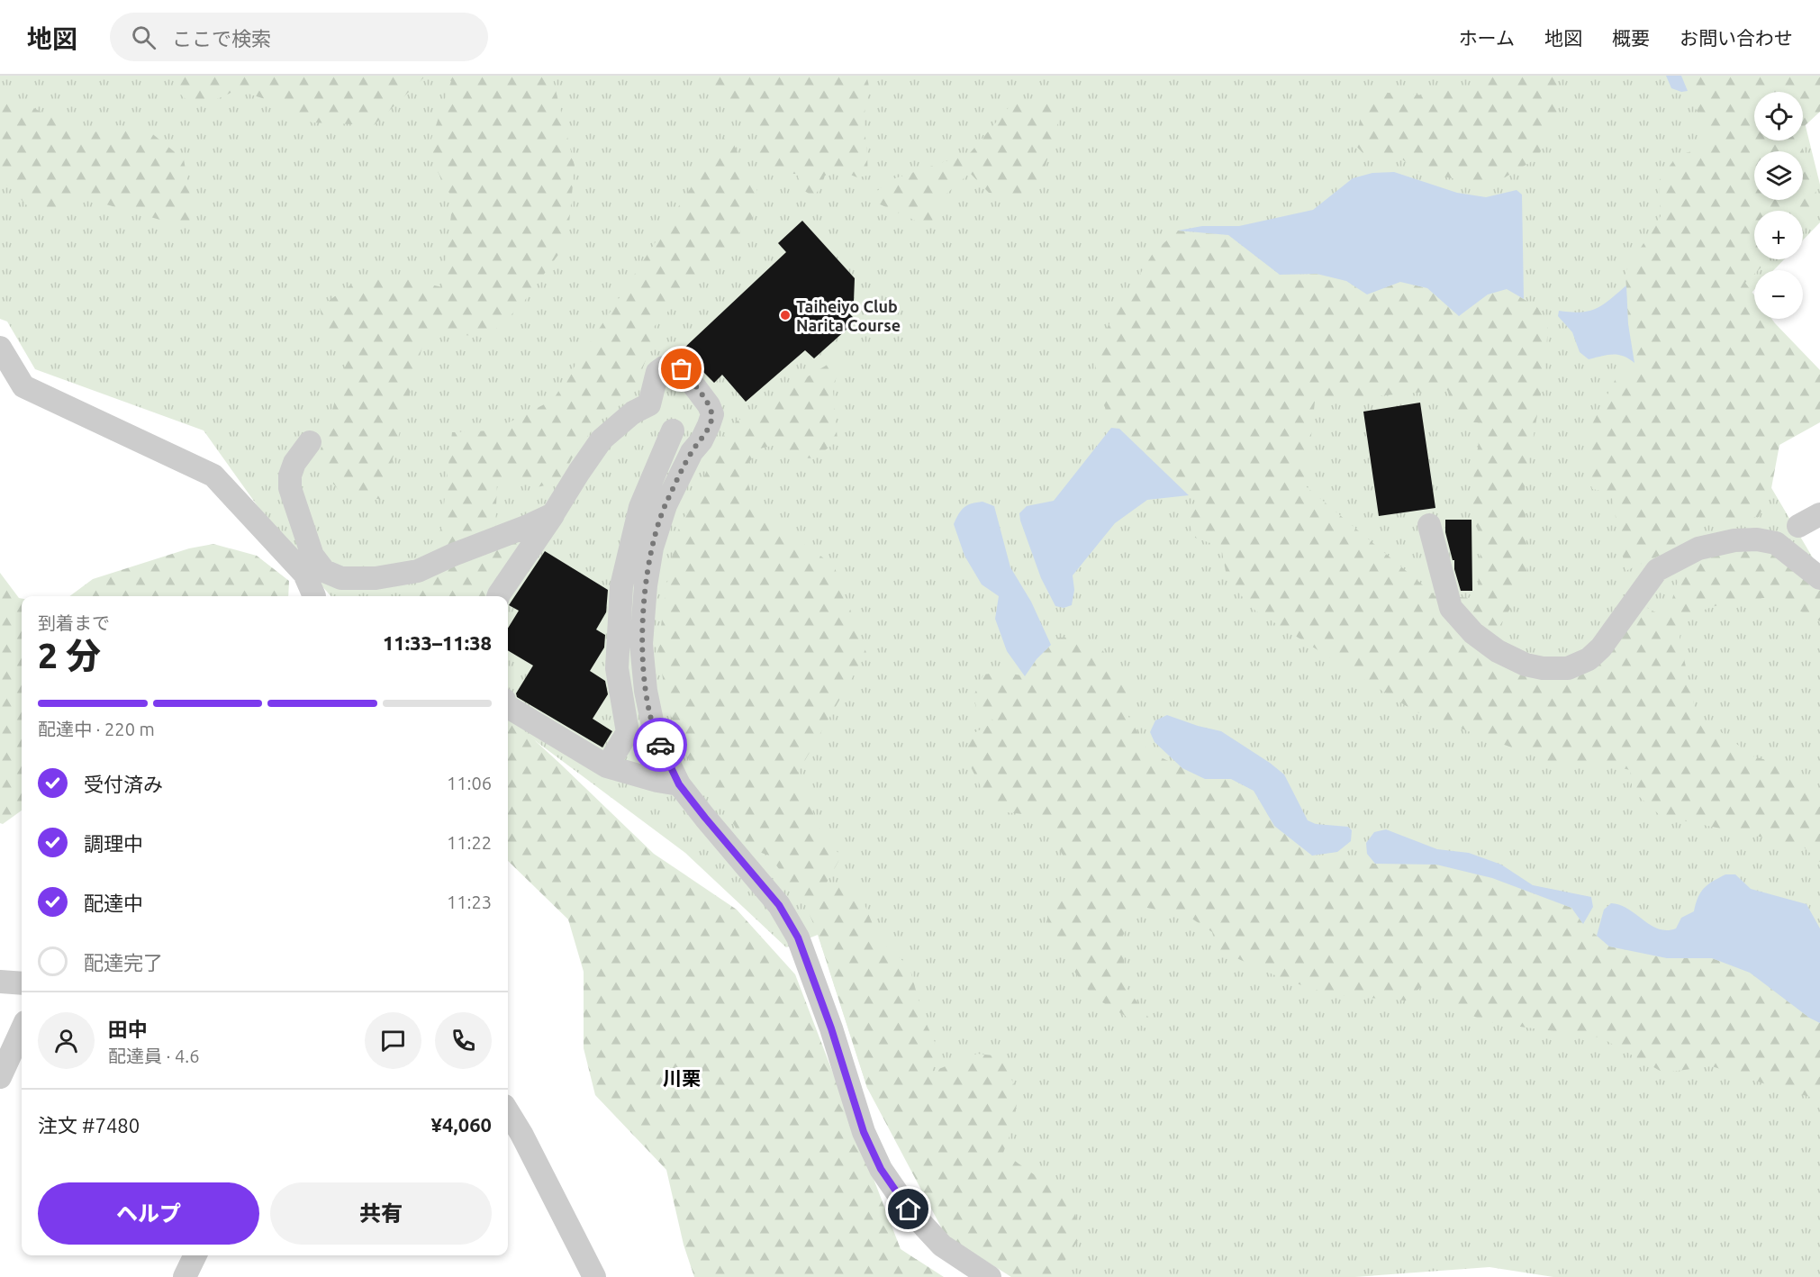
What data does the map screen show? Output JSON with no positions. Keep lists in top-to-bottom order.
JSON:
{
  "districts": ["川栗"],
  "places": ["Taiheiyo Club Narita Course"],
  "page": {
    "header": "地図",
    "search": "ここで検索",
    "nav": [
      "ホーム",
      "地図",
      "概要",
      "お問い合わせ"
    ],
    "map_buttons": ["+", "−"],
    "heading": ["2 分", "到着まで", "11:33–11:38"],
    "panel": [
      "田中",
      "配達員 · 4.6",
      "注文 #7480",
      "¥4,060"
    ],
    "bar": "配達中 · 220 m",
    "list": [
      ["受付済み", "11:06"],
      ["調理中", "11:22"],
      ["配達中", "11:23"],
      "配達完了"
    ],
    "buttons": ["ヘルプ", "共有"]
  }
}
